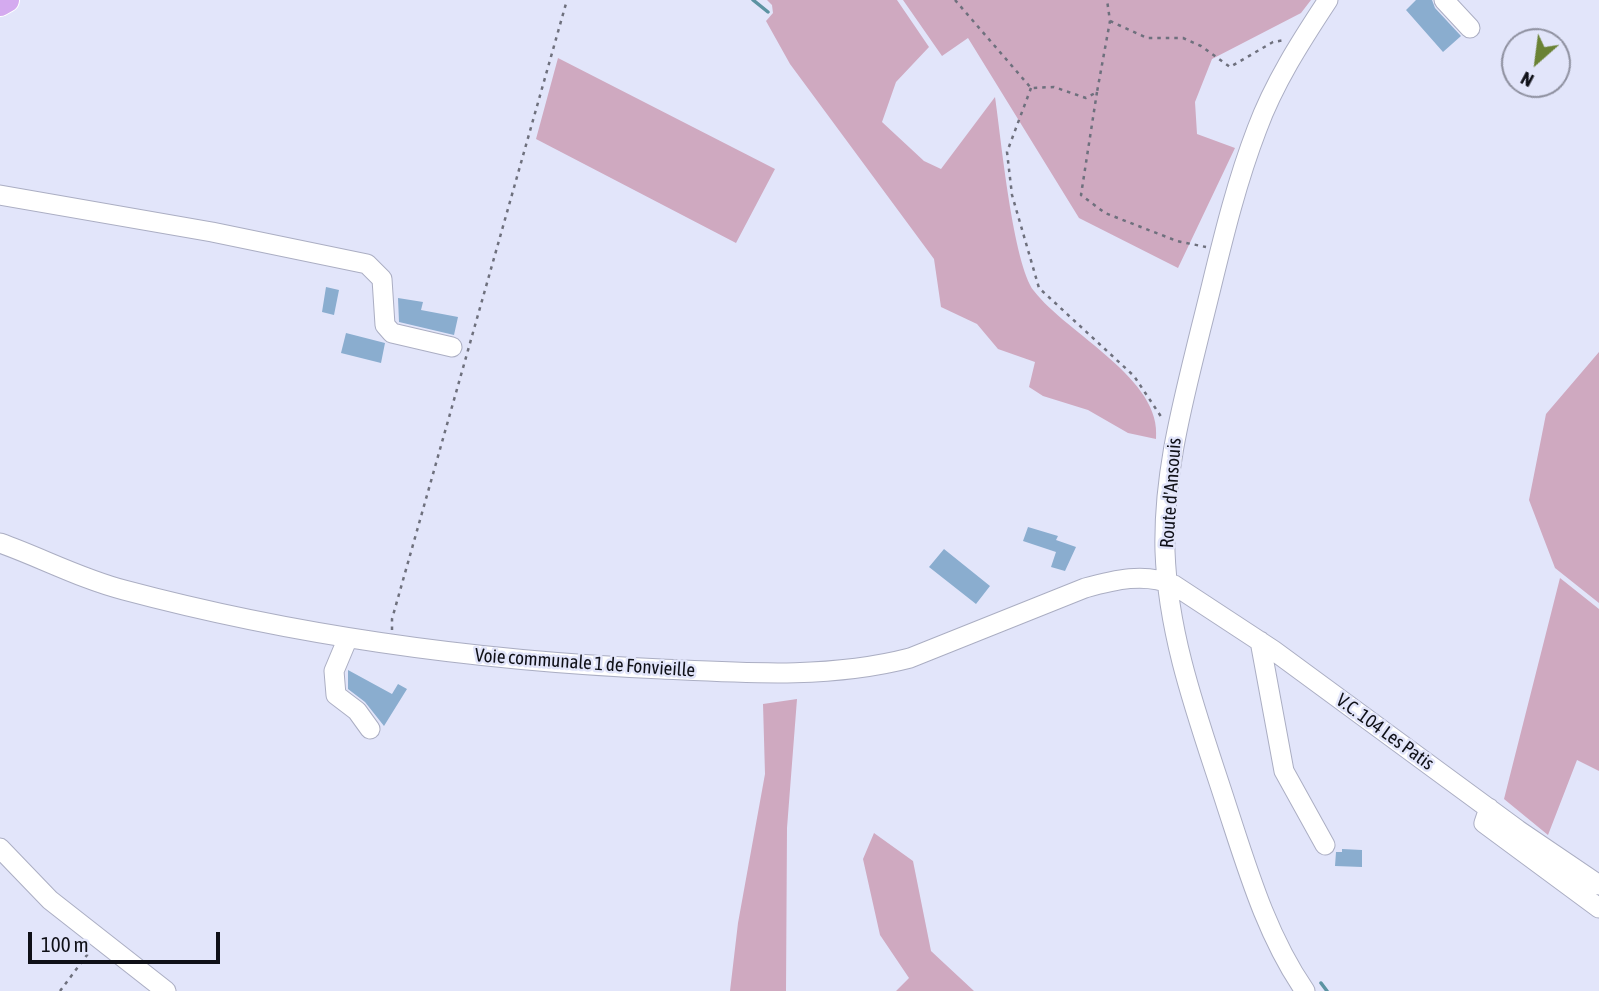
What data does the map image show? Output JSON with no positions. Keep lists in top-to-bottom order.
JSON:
{
  "streets": {
    "street": ["Route d'Ansouis", "Voie communale 1 de Fonvieille", "V.C. 104 Les Patis"]
  },
  "crossings": [
    ["Route d'Ansouis", "Voie communale 1 de Fonvieille"],
    ["Route d'Ansouis", "V.C. 104 Les Patis"],
    ["Voie communale 1 de Fonvieille", "V.C. 104 Les Patis"]
  ],
  "scale_bar": "100 m",
  "north": "bottom left"
}
